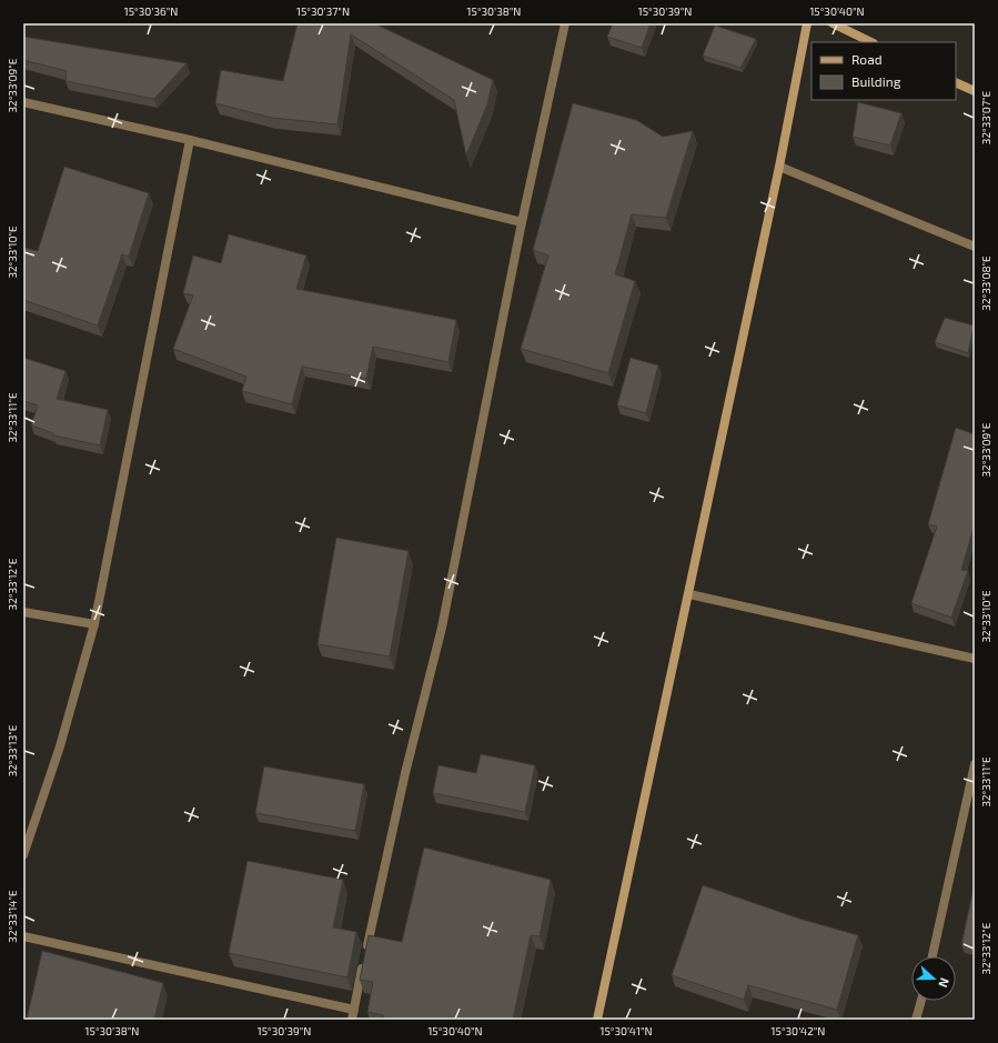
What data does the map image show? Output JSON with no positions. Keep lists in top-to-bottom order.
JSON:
{
  "legend": ["Road", "Building"],
  "north": "right",
  "coordinates": [
    "15°30'36\"N",
    "15°30'37\"N",
    "15°30'38\"N",
    "15°30'39\"N",
    "15°30'40\"N",
    "32°33'09\"E",
    "32°33'07\"E",
    "32°33'10\"E",
    "32°33'08\"E",
    "32°33'11\"E",
    "32°33'12\"E",
    "32°33'13\"E",
    "32°33'14\"E",
    "15°30'41\"N",
    "15°30'42\"N"
  ]
}
